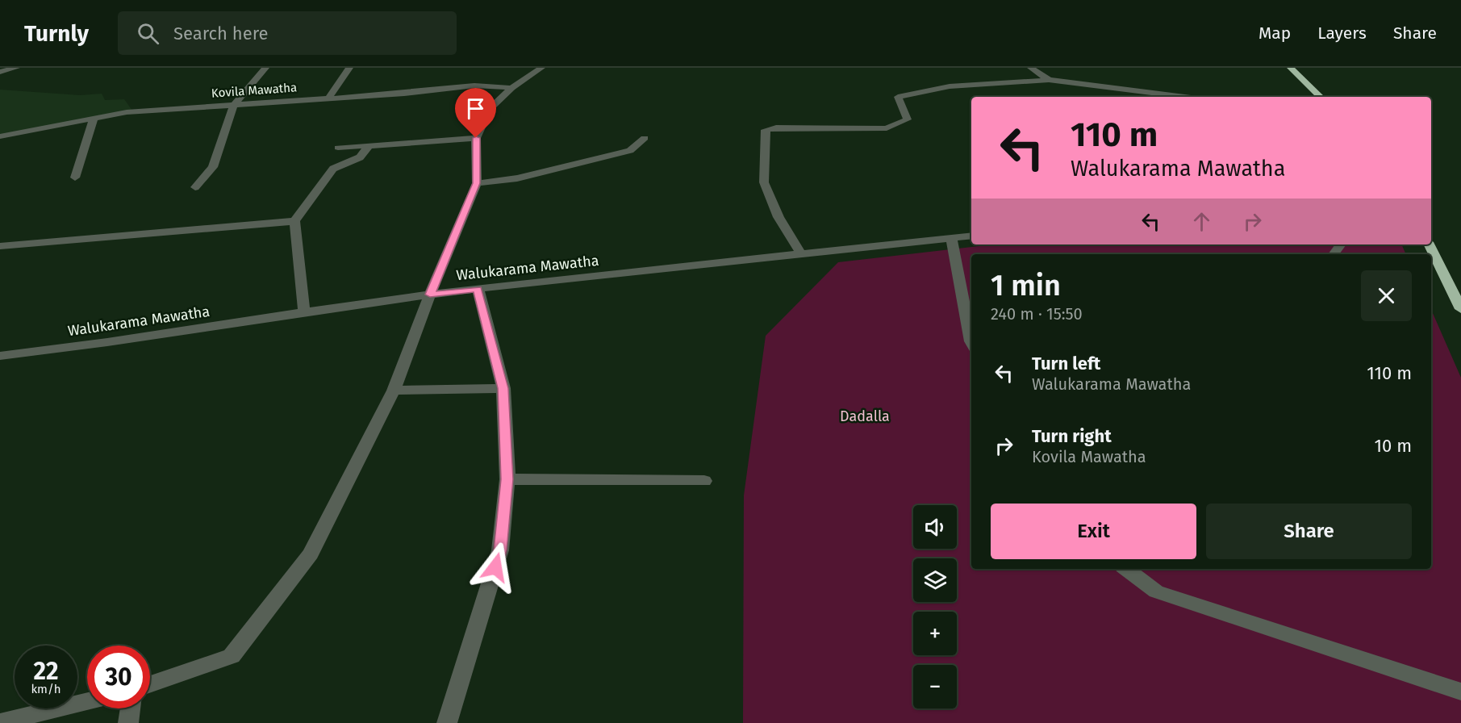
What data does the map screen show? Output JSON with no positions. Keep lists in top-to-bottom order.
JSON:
{
  "streets": {
    "street": ["Kovila Mawatha", "Walukarama Mawatha"]
  },
  "parks": ["Dadalla"],
  "page": {
    "header": "Turnly",
    "search": "Search here",
    "nav": ["Map", "Layers", "Share"],
    "turn": ["110 m", "Walukarama Mawatha"],
    "heading": ["1 min", "240 m · 15:50"],
    "list": [
      {
        "name": "Turn left",
        "note": "Walukarama Mawatha",
        "value": "110 m"
      },
      {
        "name": "Turn right",
        "note": "Kovila Mawatha",
        "value": "10 m"
      }
    ],
    "buttons": ["Exit", "Share"],
    "map_buttons": ["+", "−"],
    "speed": "22 km/h",
    "limit": "30"
  }
}
